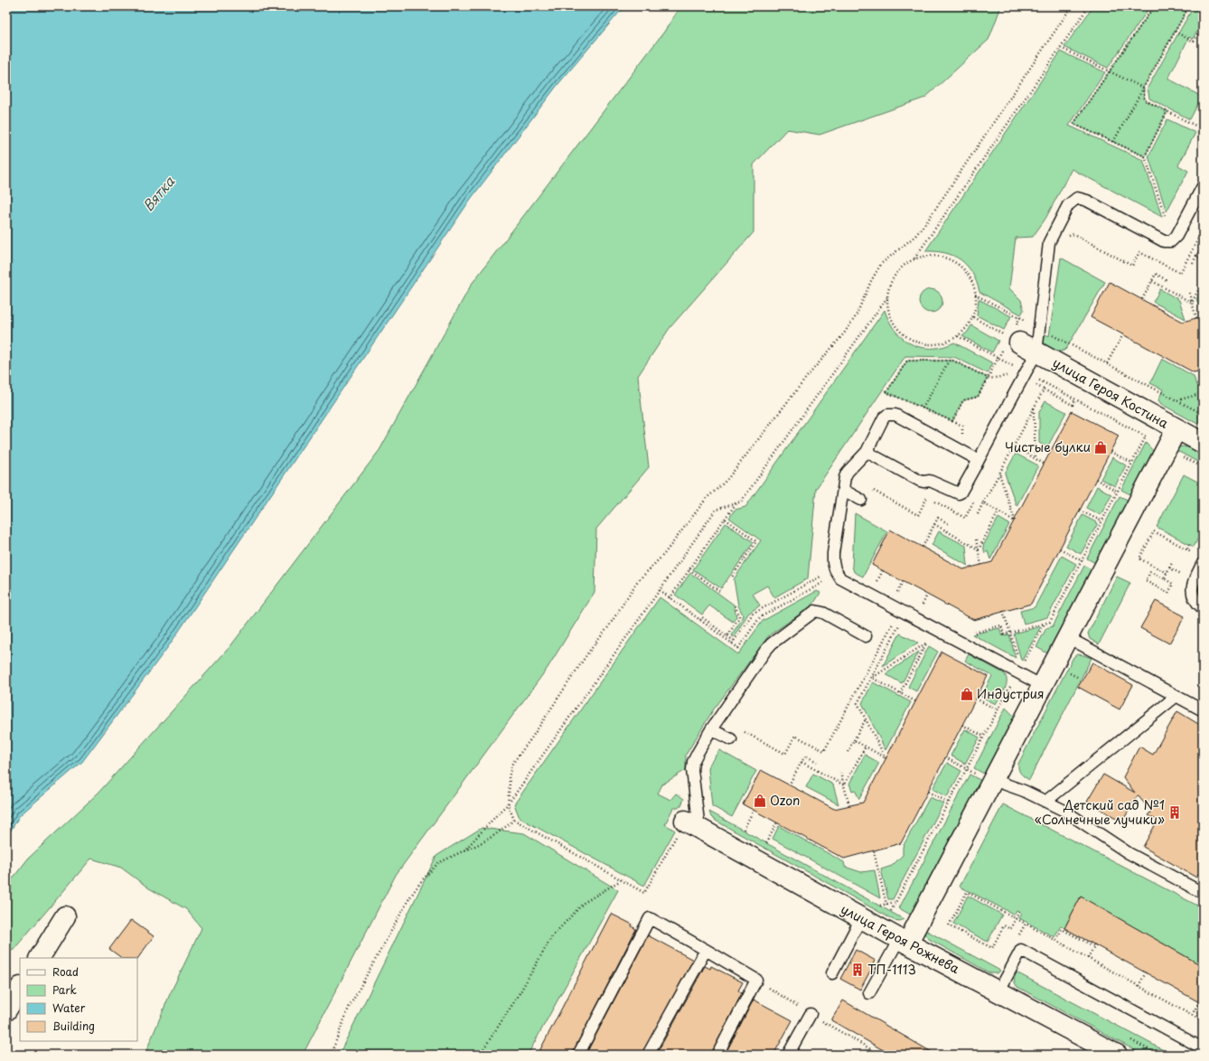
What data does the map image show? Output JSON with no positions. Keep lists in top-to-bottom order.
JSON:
{
  "streets": {
    "street": ["улица Героя Костина", "улица Героя Рожнева"]
  },
  "water": ["Вятка"],
  "places": {
    "shop": ["Чистые булки", "Индустрия", "Ozon"],
    "building": ["Детский сад №1 «Солнечные лучики»", "ТП-1113"]
  },
  "legend": [
    "Road",
    "Park",
    "Water",
    "Building"
  ]
}
